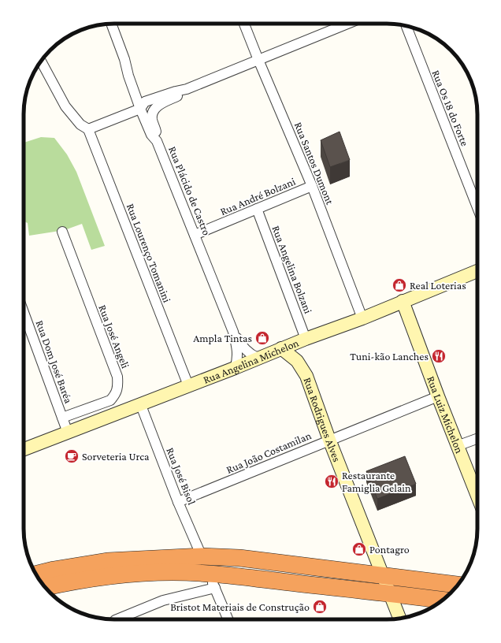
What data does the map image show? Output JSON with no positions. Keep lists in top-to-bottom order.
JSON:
{
  "streets": {
    "main road": ["Rua Angelina Michelon", "Rua Luiz Michelon", "Rua Rodrigues Alves"],
    "street": [
      "Rua Os 18 do Forte",
      "Rua Santos Dumont",
      "Rua Plácido de Castro",
      "Rua André Bolzani",
      "Rua Lourenço Tomanini",
      "Rua Angelina Bolzani",
      "Rua José Angeli",
      "Rua Dom José Baréa",
      "Rua João Costamilan",
      "Rua José Bisol"
    ]
  },
  "crossings": [
    ["Rua Santos Dumont", "Rua André Bolzani"],
    ["Rua Santos Dumont", "Rua Angelina Michelon"],
    ["Rua Plácido de Castro", "Rua André Bolzani"],
    ["Rua Plácido de Castro", "Rua Angelina Michelon"],
    ["Rua André Bolzani", "Rua Angelina Bolzani"],
    ["Rua Lourenço Tomanini", "Rua Angelina Michelon"],
    ["Rua Angelina Bolzani", "Rua Angelina Michelon"],
    ["Rua José Angeli", "Rua Dom José Baréa"],
    ["Rua Angelina Michelon", "Rua Dom José Baréa"],
    ["Rua Angelina Michelon", "Rua Luiz Michelon"],
    ["Rua Angelina Michelon", "Rua Rodrigues Alves"],
    ["Rua Angelina Michelon", "Rua José Bisol"],
    ["Rua Luiz Michelon", "Rua João Costamilan"],
    ["Rua Rodrigues Alves", "Rua João Costamilan"],
    ["Rua João Costamilan", "Rua José Bisol"]
  ],
  "places": {
    "shop": [
      "Real Loterias",
      "Ampla Tintas",
      "Pontagro",
      "Bristot Materiais de Construção"
    ],
    "restaurant": ["Tuni-kão Lanches", "Restaurante Famiglia Gelain"],
    "cafe": ["Sorveteria Urca"]
  }
}
